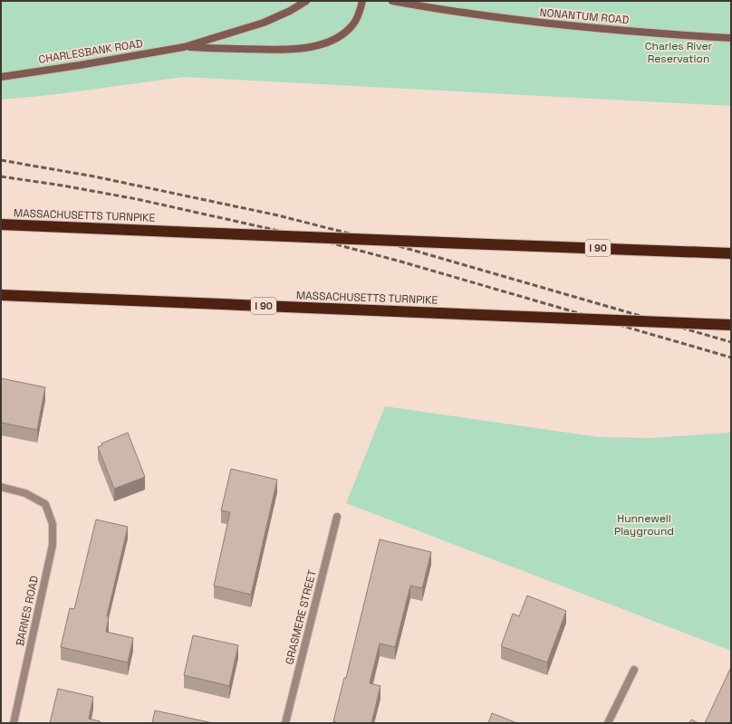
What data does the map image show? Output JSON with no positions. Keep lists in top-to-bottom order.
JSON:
{
  "streets": {
    "highway": ["MASSACHUSETTS TURNPIKE", "I 90"],
    "street": [
      "NONANTUM ROAD",
      "CHARLESBANK ROAD",
      "BARNES ROAD",
      "GRASMERE STREET"
    ]
  },
  "parks": ["Charles River Reservation", "Hunnewell Playground"]
}
